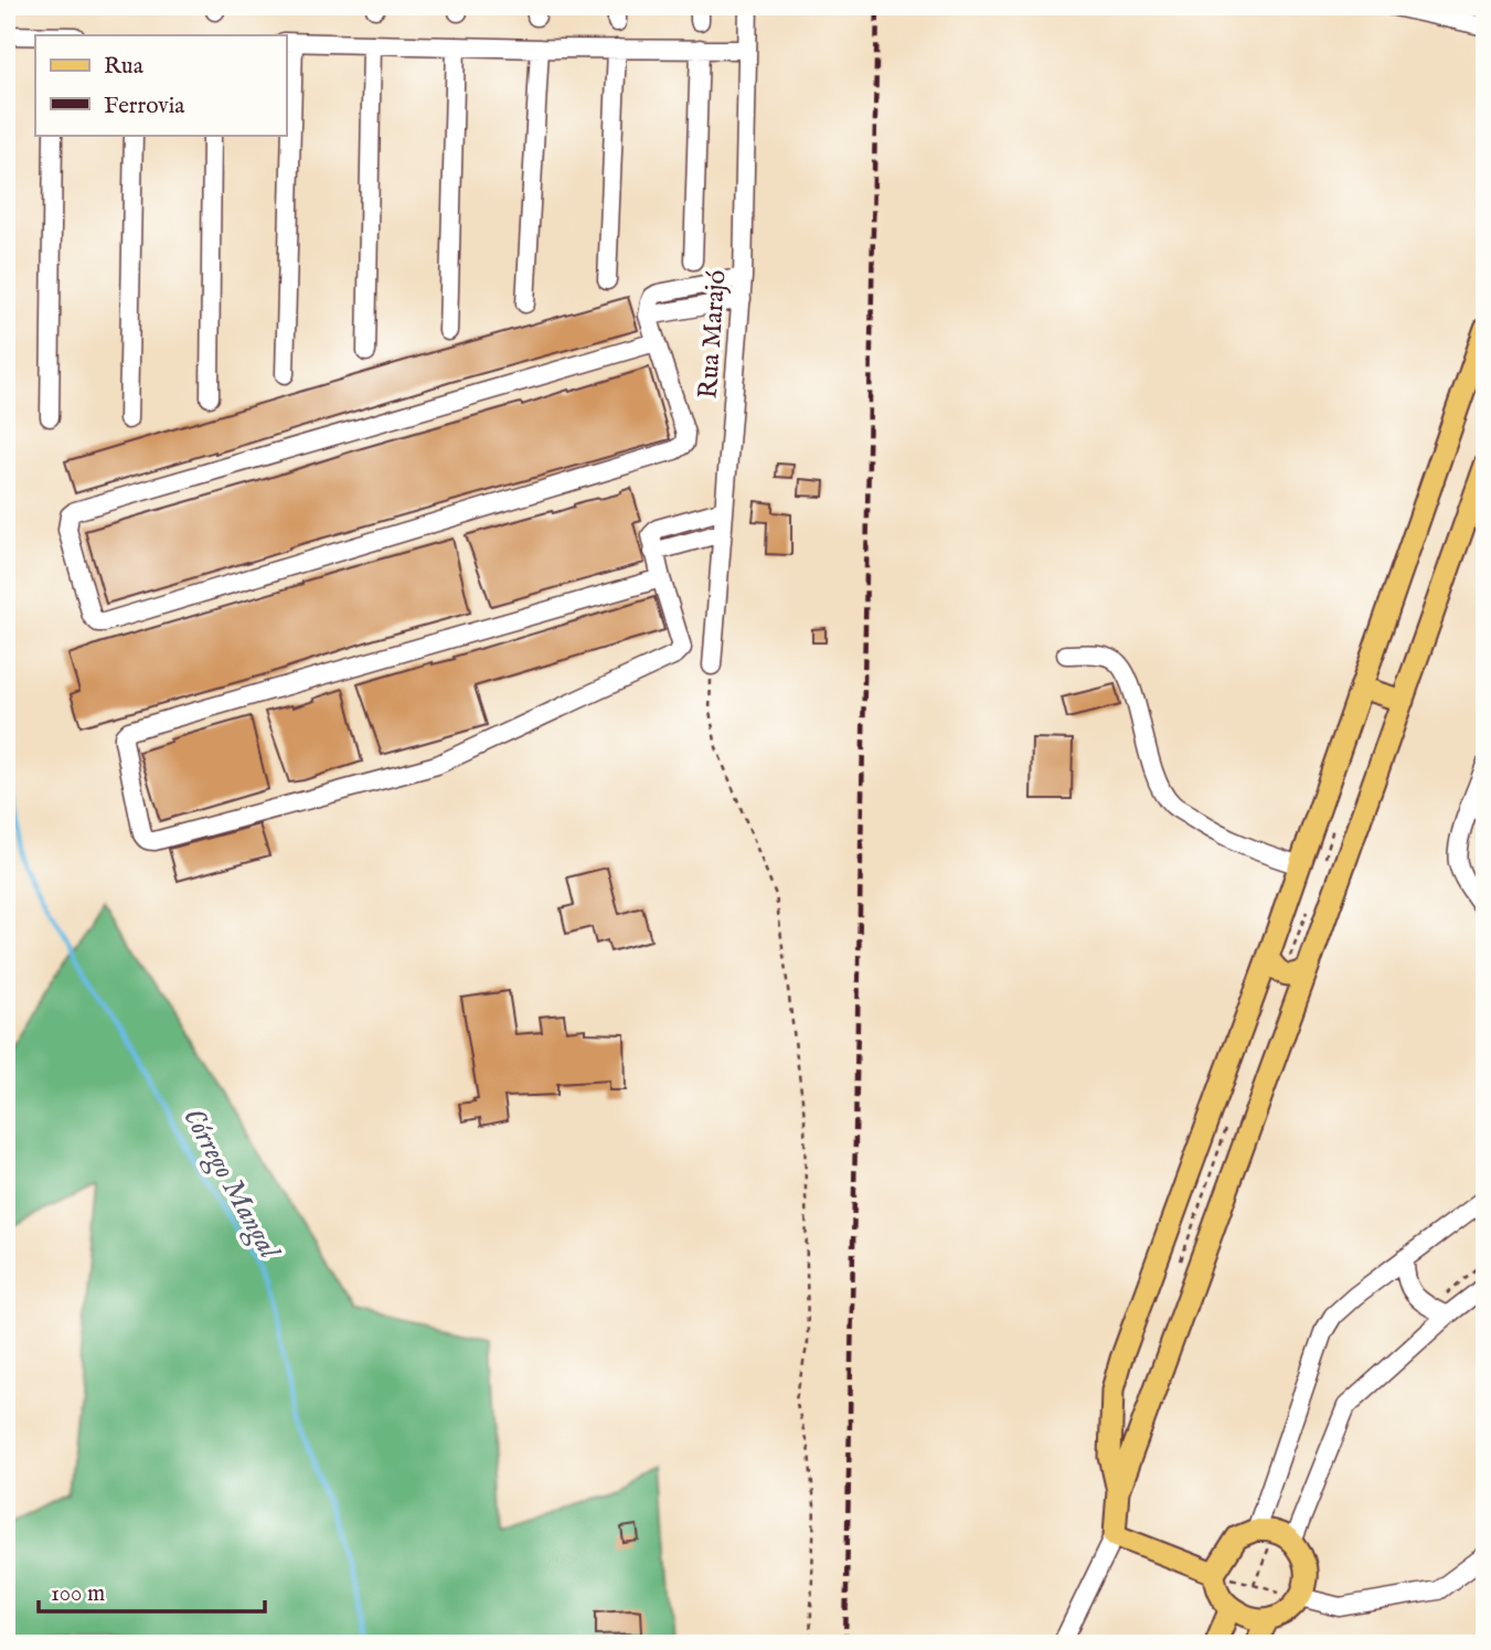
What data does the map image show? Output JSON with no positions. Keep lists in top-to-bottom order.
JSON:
{
  "streets": {
    "street": ["Rua Marajó"]
  },
  "water": ["Córrego Mangal"],
  "legend": ["Rua", "Ferrovia"],
  "scale_bar": "100 m"
}
